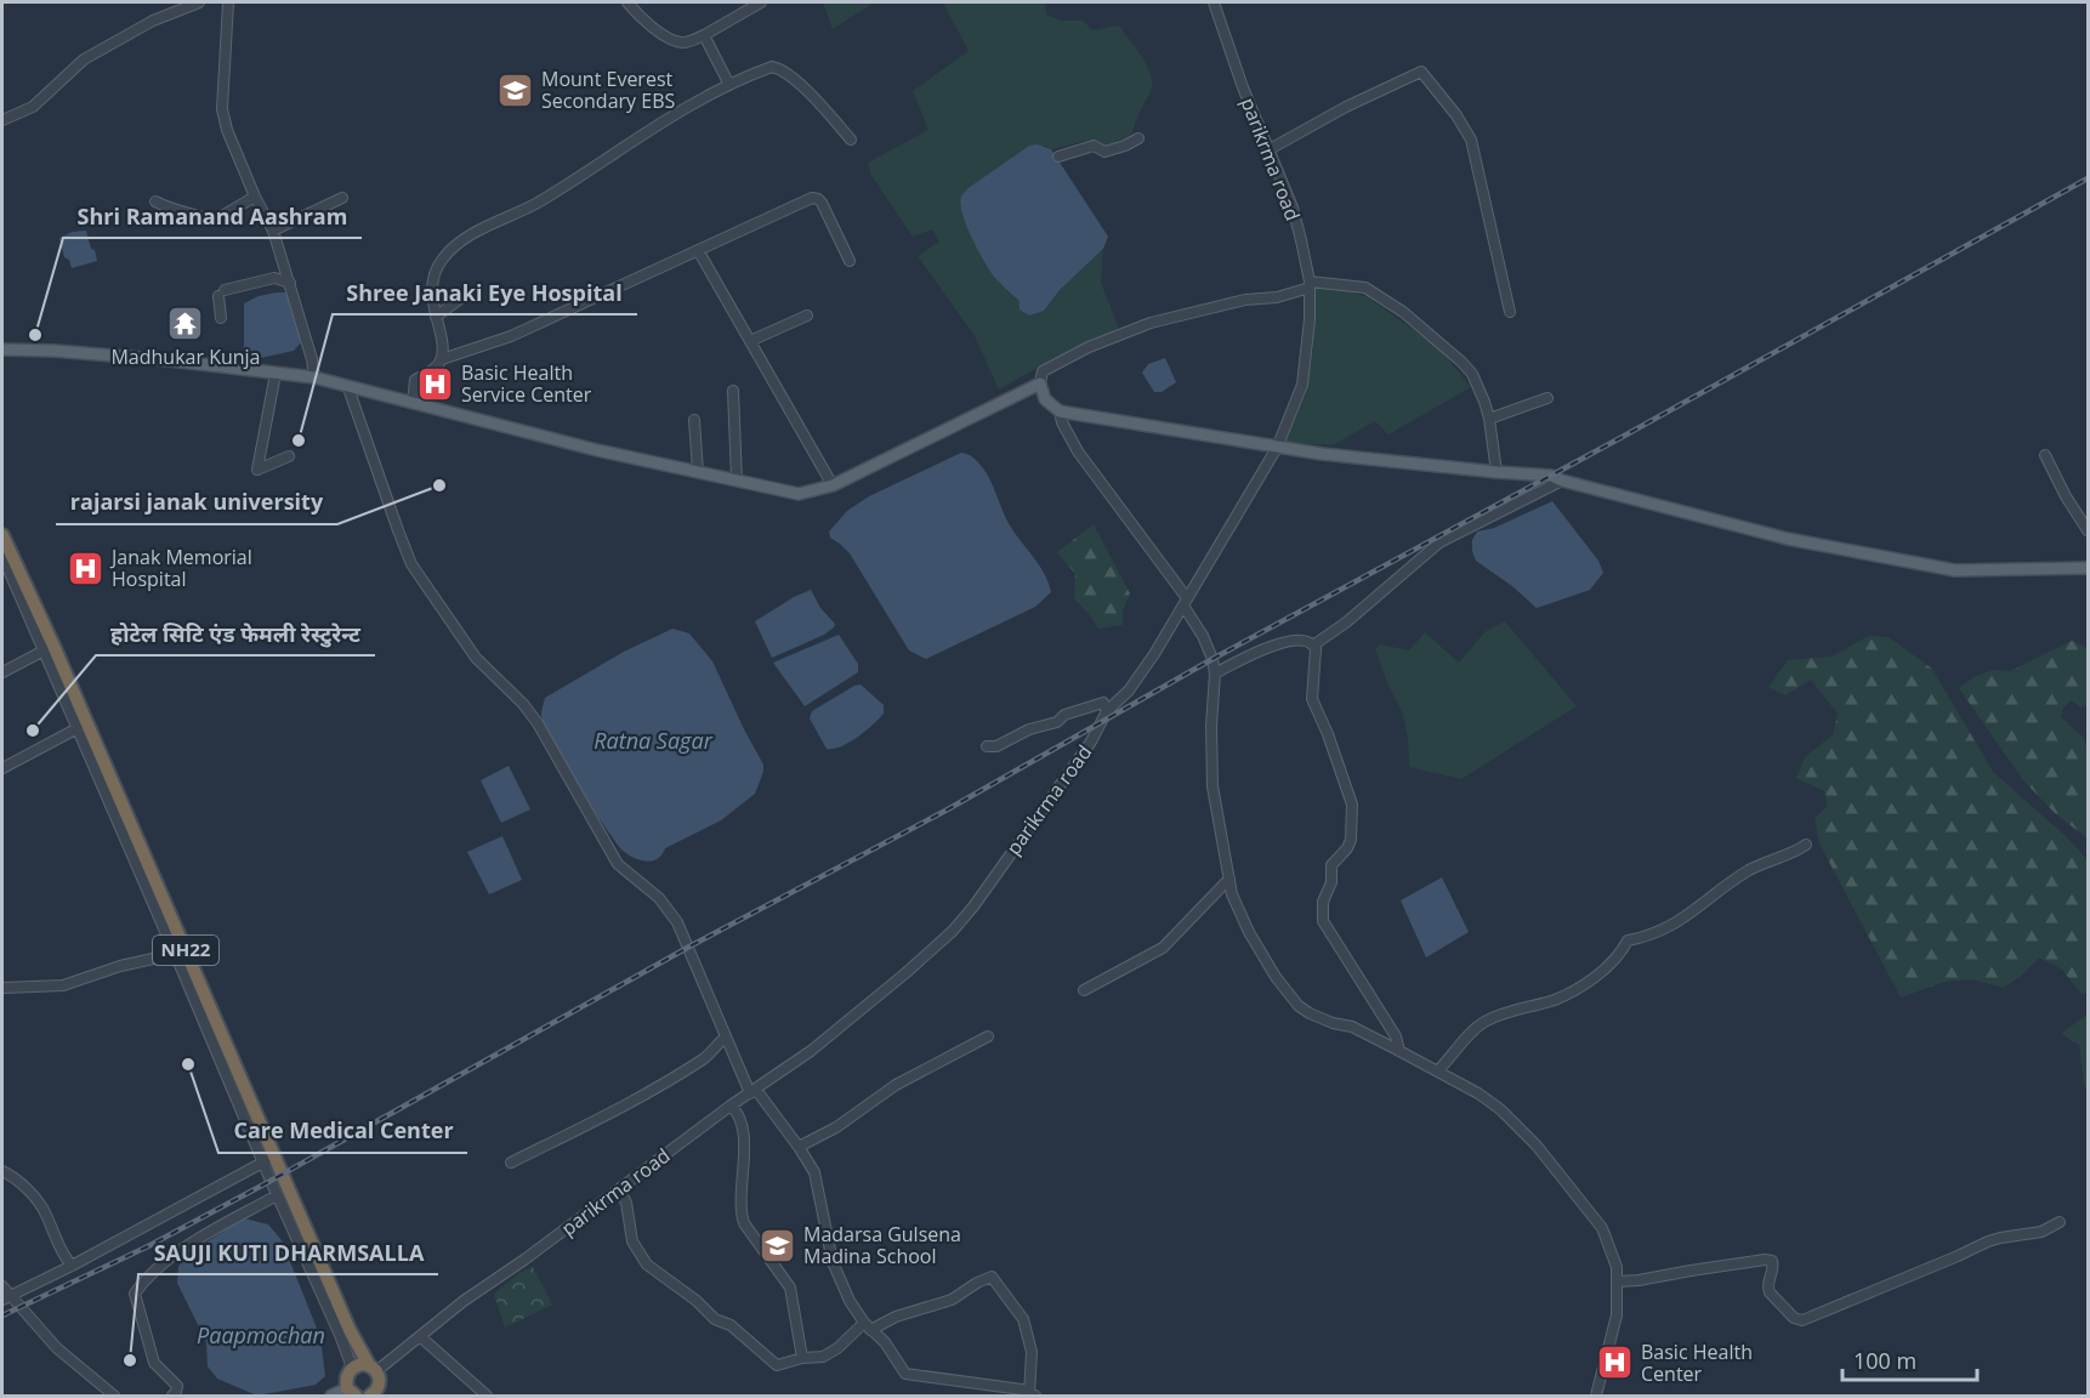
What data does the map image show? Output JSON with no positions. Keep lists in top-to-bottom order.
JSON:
{
  "streets": {
    "highway": ["NH22"],
    "street": ["parikrma road"]
  },
  "crossings": [
    ["parikrma road", "NH22"]
  ],
  "water": ["Ratna Sagar", "Paapmochan"],
  "places": {
    "school or university": ["Mount Everest Secondary EBS", "Madarsa Gulsena Madina School"],
    "temple": ["Madhukar Kunja"],
    "other": [
      "Shri Ramanand Aashram",
      "Shree Janaki Eye Hospital",
      "rajarsi janak university",
      "होटेल सिटि एंड फेमली रेस्टुरेन्ट",
      "Care Medical Center",
      "SAUJI KUTI DHARMSALLA"
    ],
    "hospital": ["Basic Health Service Center", "Janak Memorial Hospital", "Basic Health Center"]
  },
  "scale_bar": "100 m"
}
